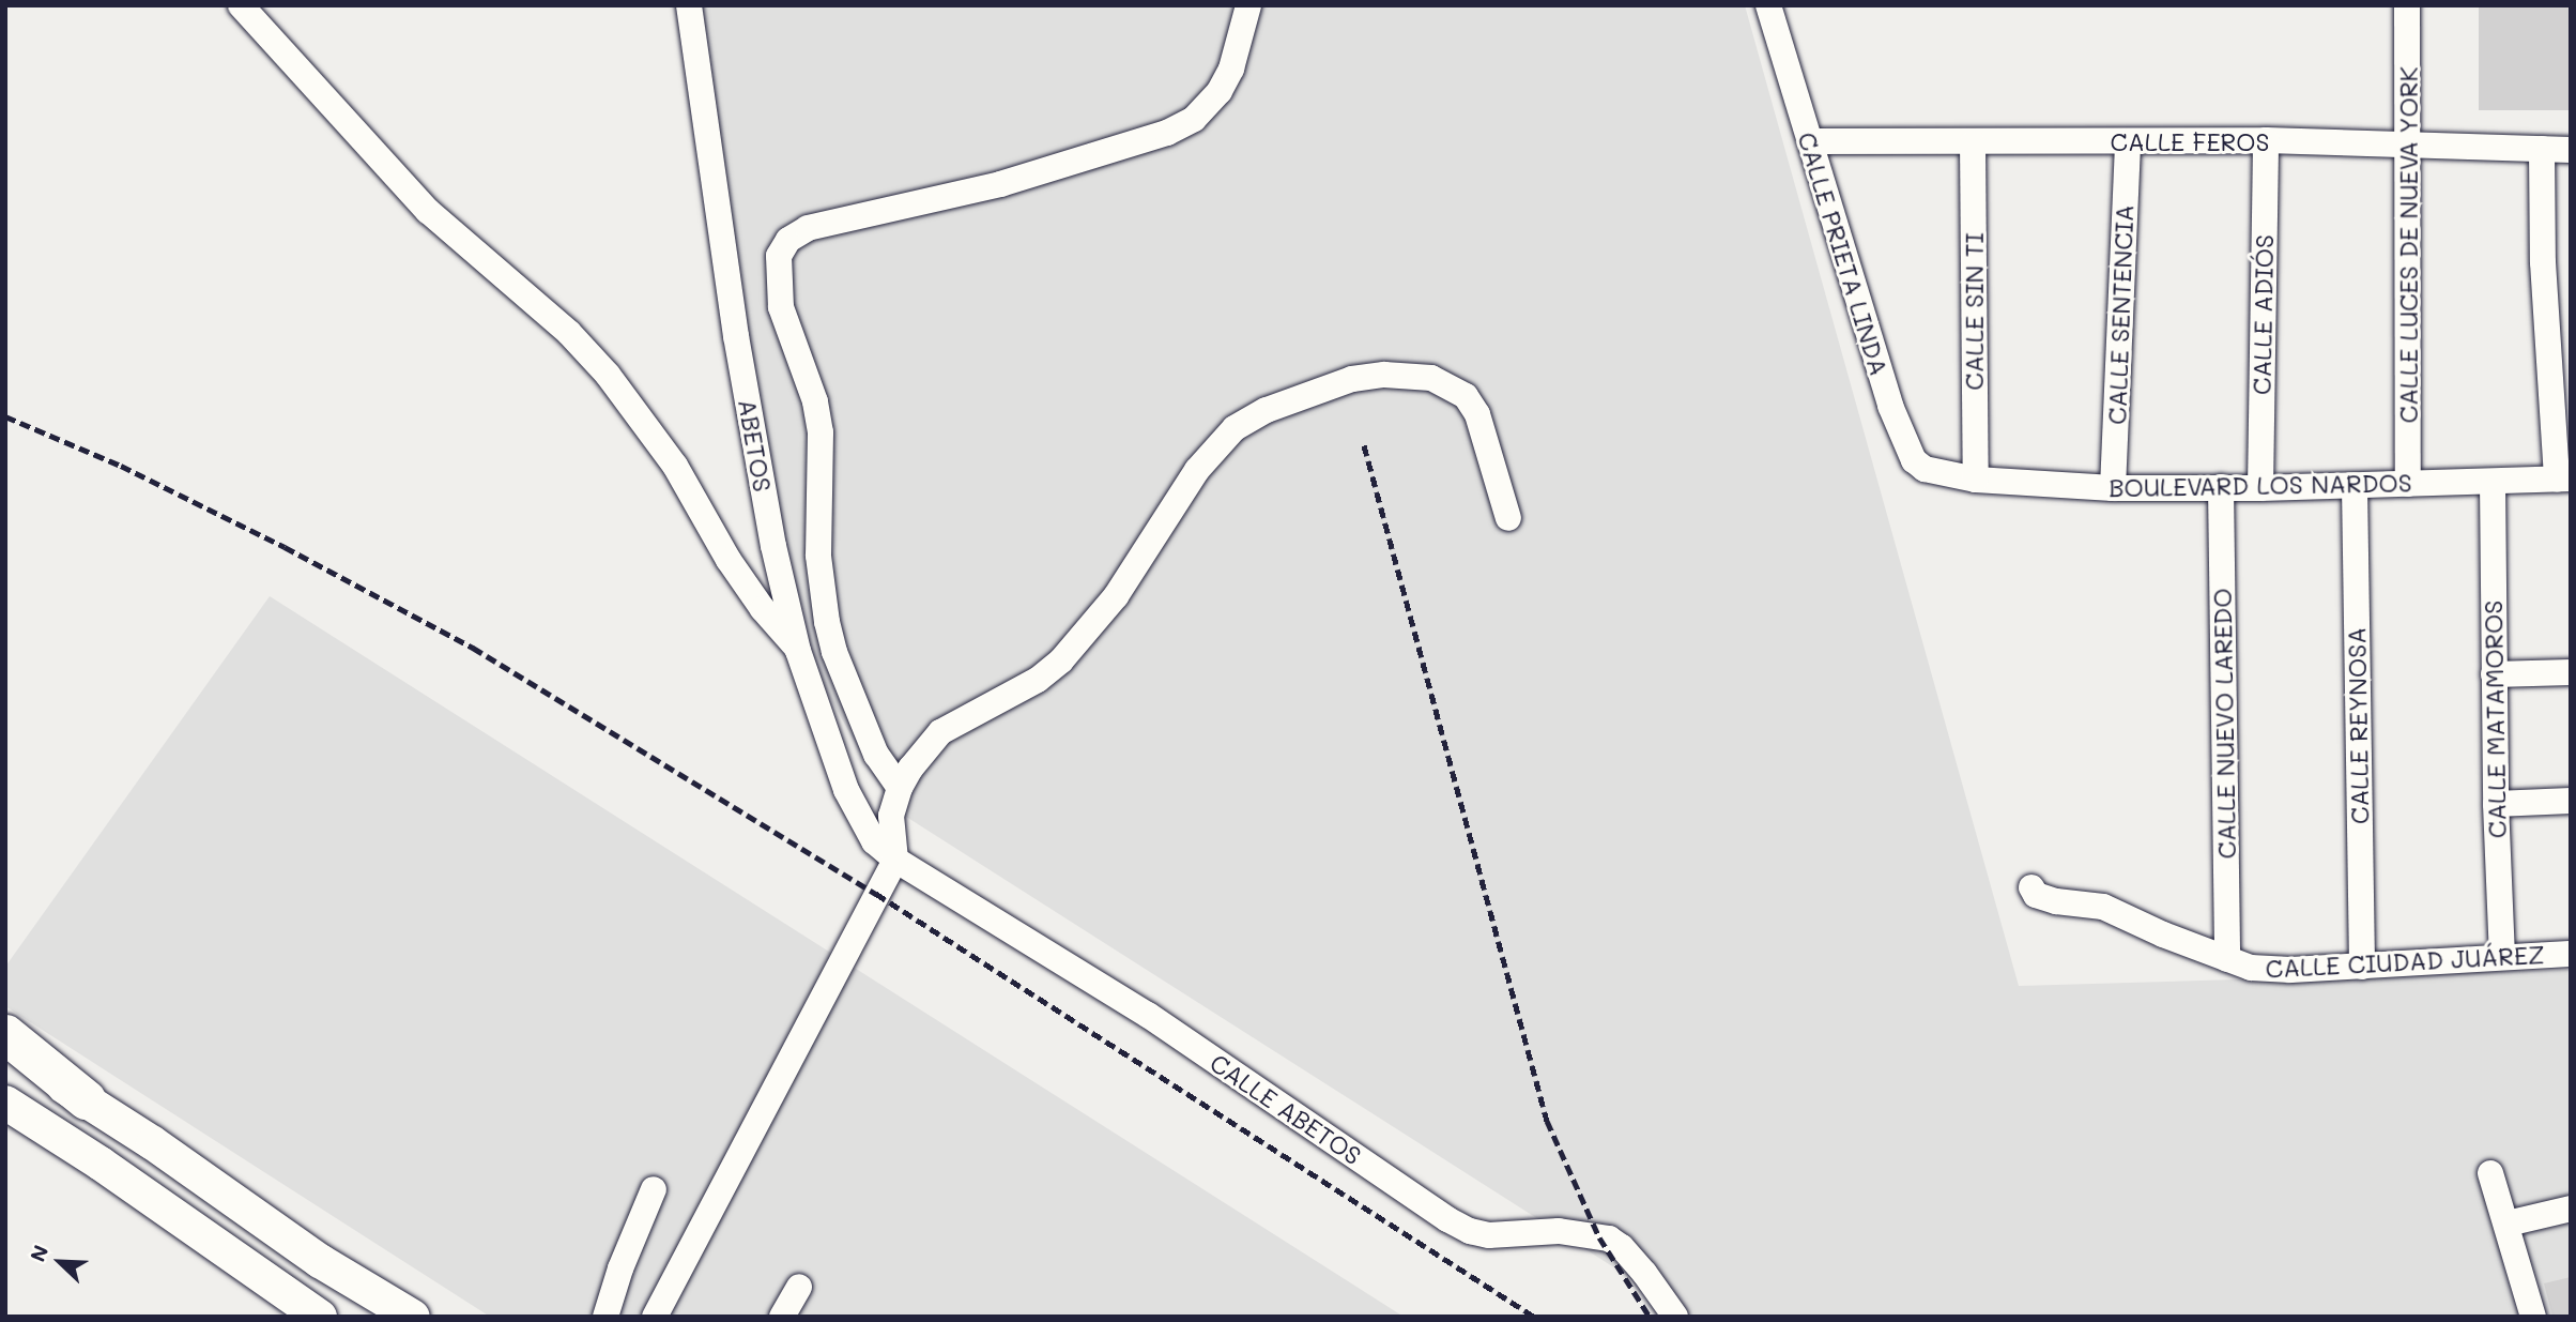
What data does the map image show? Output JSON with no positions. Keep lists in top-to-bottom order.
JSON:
{
  "streets": {
    "street": [
      "CALLE FEROS",
      "CALLE LUCES DE NUEVA YORK",
      "CALLE PRIETA LINDA",
      "CALLE SIN TI",
      "CALLE SENTENCIA",
      "CALLE ADIÓS",
      "ABETOS",
      "BOULEVARD LOS NARDOS",
      "CALLE MATAMOROS",
      "CALLE NUEVO LAREDO",
      "CALLE REYNOSA",
      "CALLE CIUDAD JUÁREZ",
      "CALLE ABETOS"
    ]
  },
  "crossings": [
    ["CALLE FEROS", "CALLE LUCES DE NUEVA YORK"],
    ["CALLE FEROS", "CALLE PRIETA LINDA"],
    ["CALLE FEROS", "CALLE SIN TI"],
    ["CALLE FEROS", "CALLE SENTENCIA"],
    ["CALLE FEROS", "CALLE ADIÓS"],
    ["CALLE LUCES DE NUEVA YORK", "BOULEVARD LOS NARDOS"],
    ["CALLE PRIETA LINDA", "CALLE SIN TI"],
    ["CALLE PRIETA LINDA", "BOULEVARD LOS NARDOS"],
    ["CALLE SIN TI", "BOULEVARD LOS NARDOS"],
    ["CALLE SENTENCIA", "BOULEVARD LOS NARDOS"],
    ["CALLE ADIÓS", "BOULEVARD LOS NARDOS"],
    ["ABETOS", "CALLE ABETOS"],
    ["BOULEVARD LOS NARDOS", "CALLE MATAMOROS"],
    ["BOULEVARD LOS NARDOS", "CALLE NUEVO LAREDO"],
    ["BOULEVARD LOS NARDOS", "CALLE REYNOSA"],
    ["CALLE MATAMOROS", "CALLE CIUDAD JUÁREZ"],
    ["CALLE NUEVO LAREDO", "CALLE CIUDAD JUÁREZ"],
    ["CALLE REYNOSA", "CALLE CIUDAD JUÁREZ"]
  ],
  "north": "top left"
}
